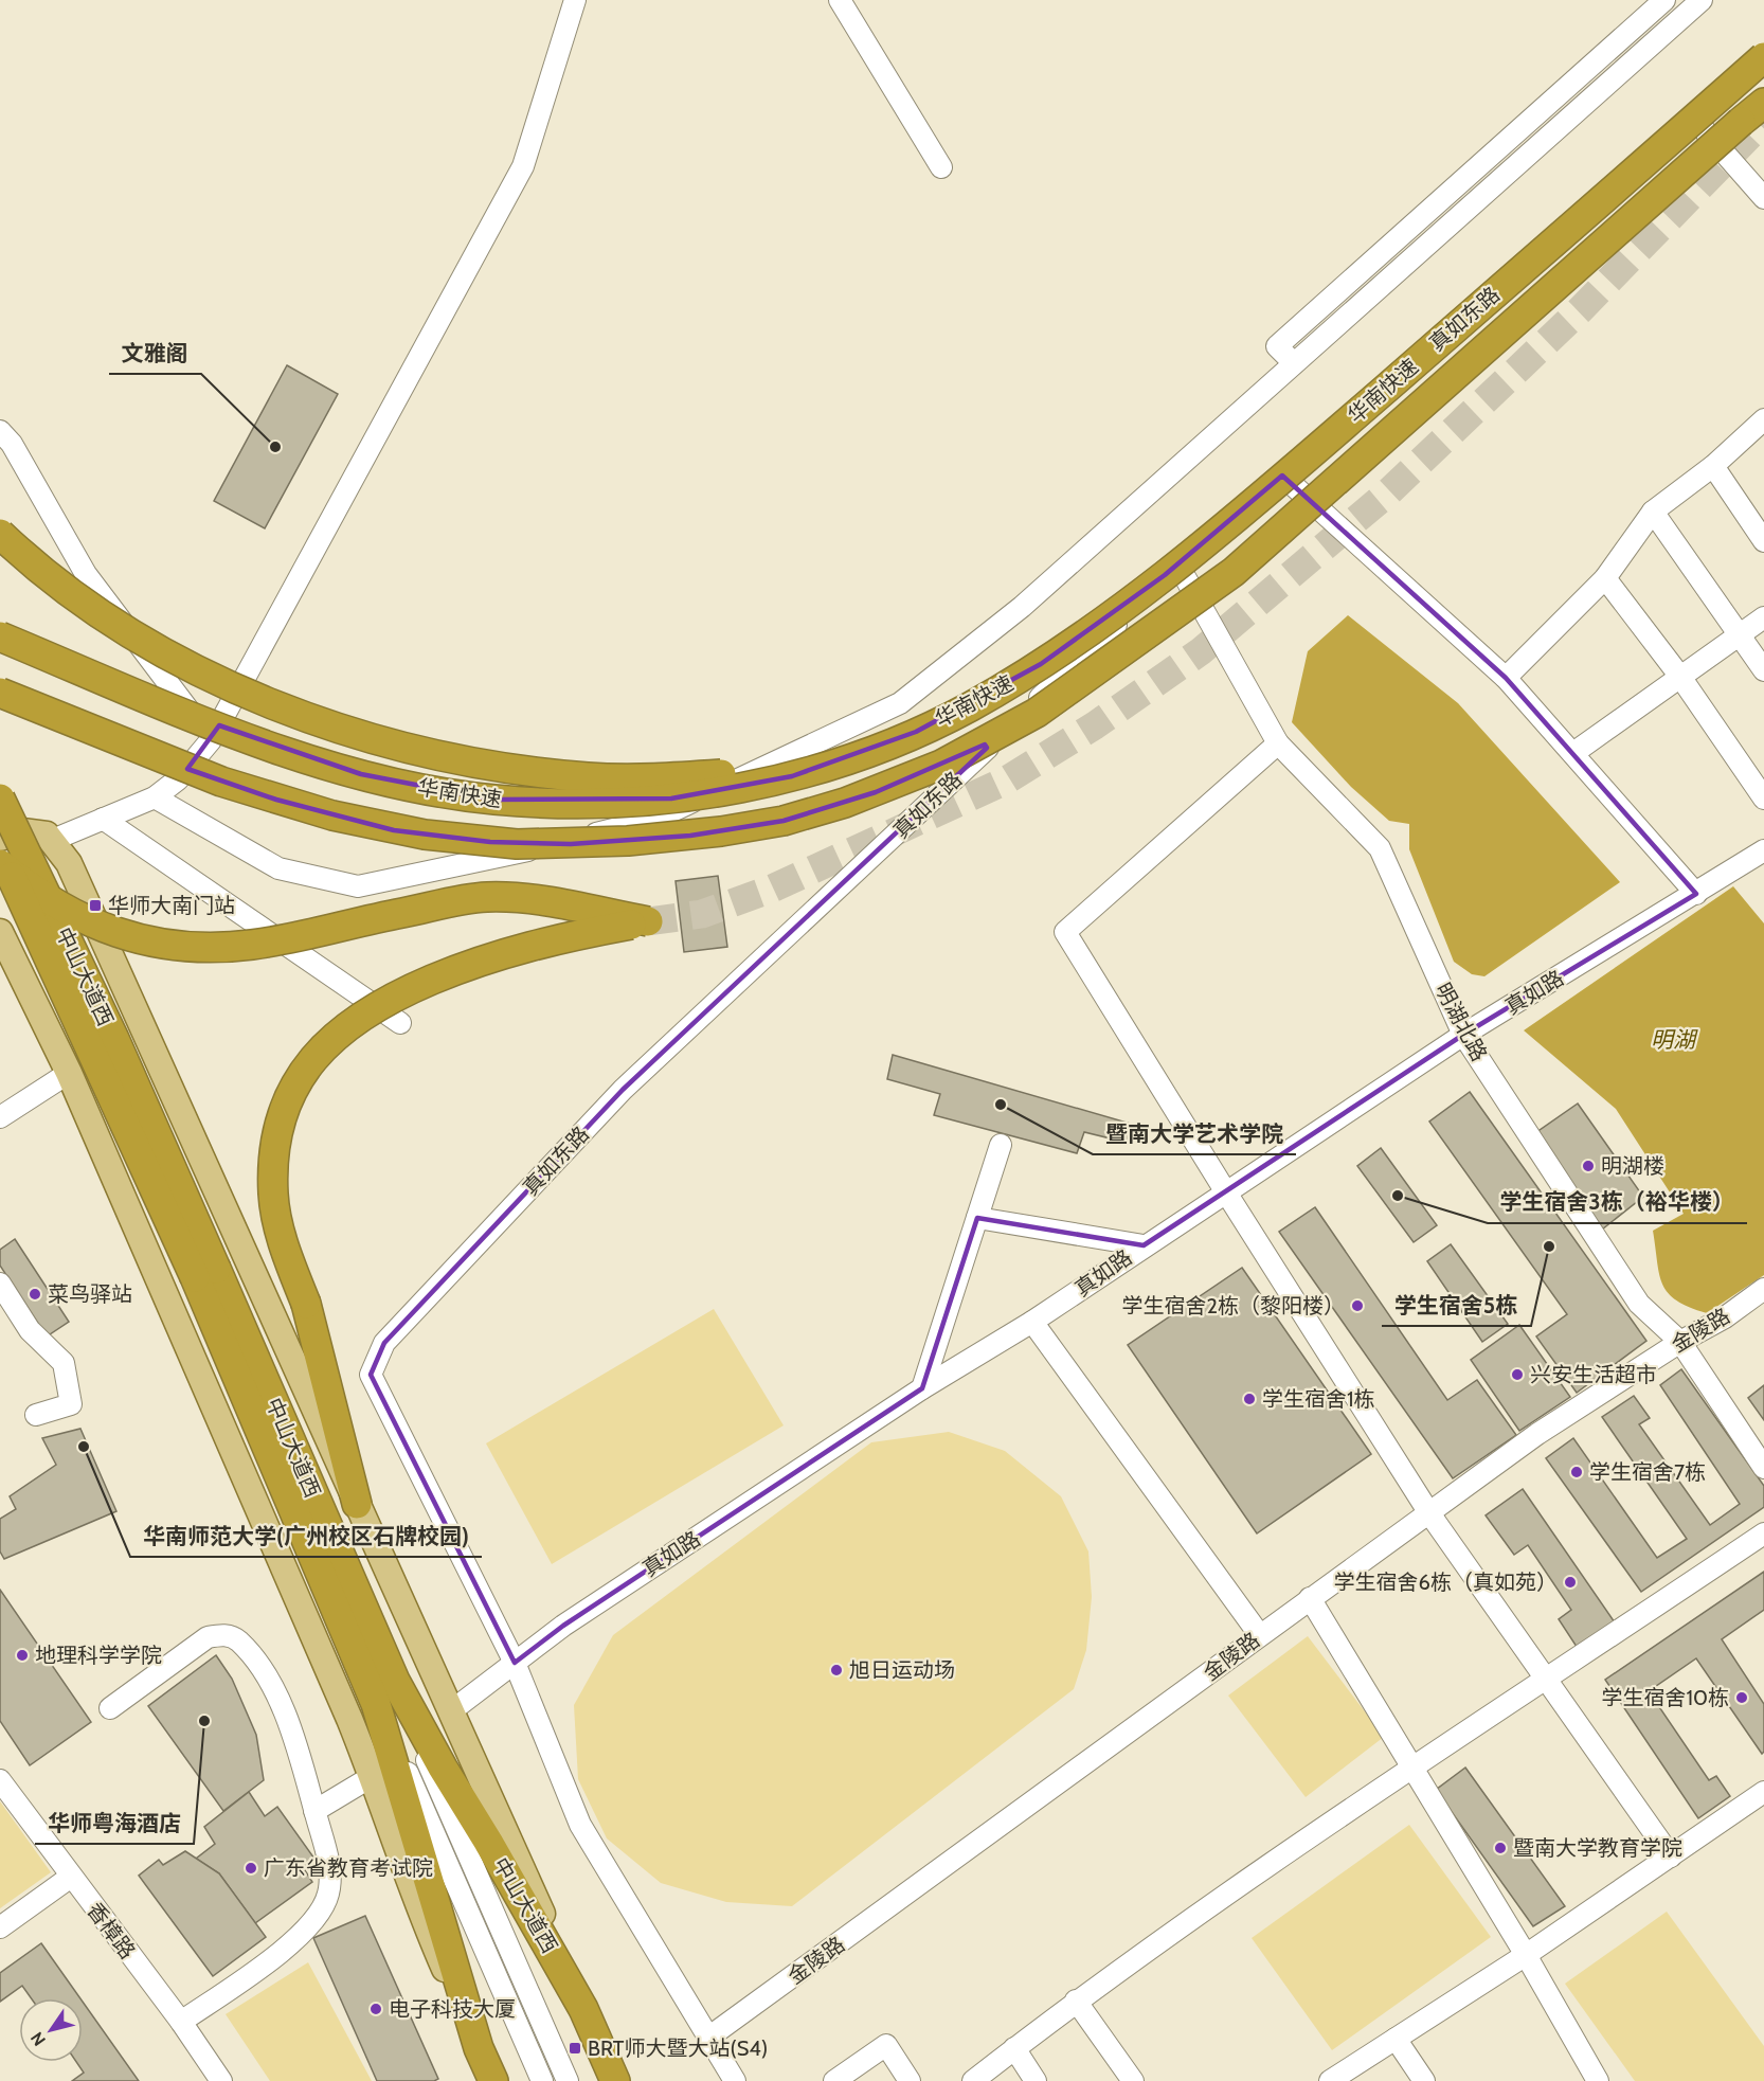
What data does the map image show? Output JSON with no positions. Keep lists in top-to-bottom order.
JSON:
{
  "streets": {
    "highway": ["华南快速", "中山大道西"],
    "street": [
      "真如东路",
      "真如路",
      "明湖北路",
      "金陵路",
      "香樟路"
    ]
  },
  "crossings": [
    ["真如东路", "华南快速"],
    ["真如东路", "真如路"],
    ["真如东路", "明湖北路"],
    ["真如东路", "金陵路"],
    ["真如路", "明湖北路"],
    ["明湖北路", "金陵路"]
  ],
  "water": ["明湖"],
  "places": {
    "other": [
      "文雅阁",
      "暨南大学艺术学院",
      "明湖楼",
      "学生宿舍3栋（裕华楼）",
      "学生宿舍5栋",
      "菜鸟驿站",
      "学生宿舍2栋（黎阳楼）",
      "兴安生活超市",
      "学生宿舍1栋",
      "华南师范大学(广州校区石牌校园)",
      "学生宿舍7栋",
      "学生宿舍6栋（真如苑）",
      "地理科学学院",
      "旭日运动场",
      "学生宿舍10栋",
      "华师粤海酒店",
      "暨南大学教育学院",
      "广东省教育考试院",
      "电子科技大厦"
    ],
    "transit": ["华师大南门站", "BRT师大暨大站(S4)"]
  },
  "north": "bottom left"
}
